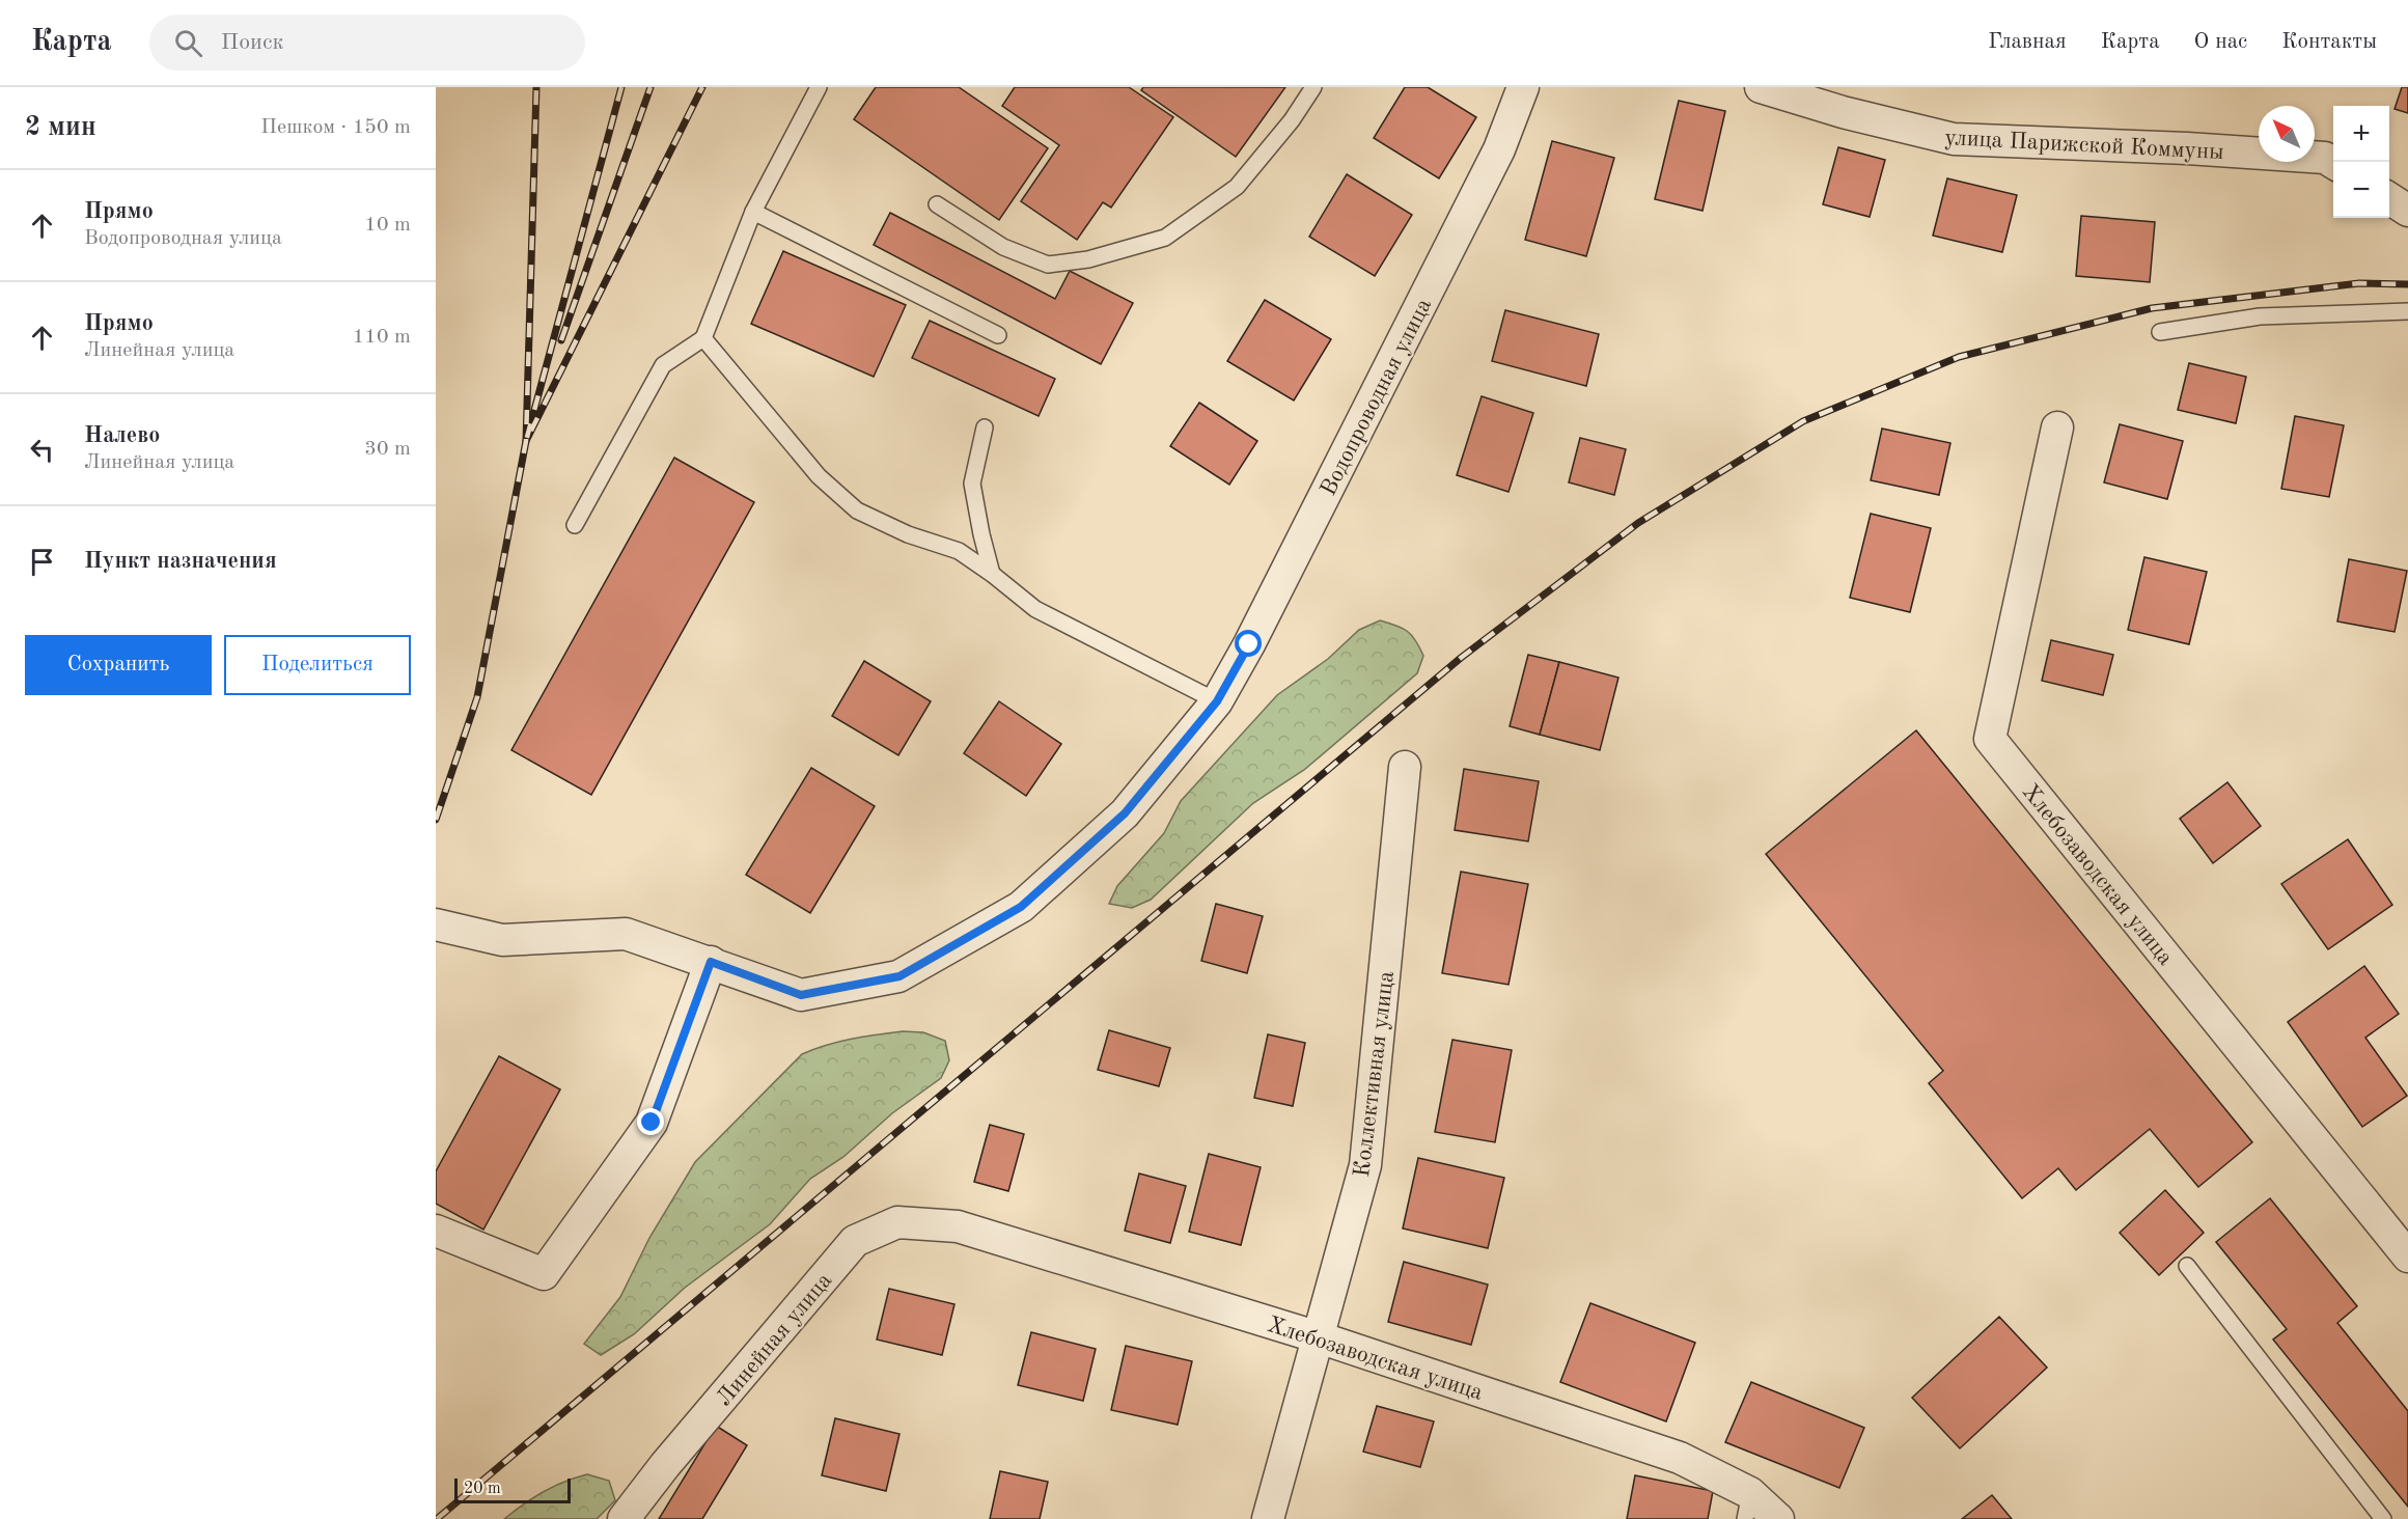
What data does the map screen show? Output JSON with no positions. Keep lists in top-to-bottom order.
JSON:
{
  "streets": {
    "street": [
      "улица Парижской Коммуны",
      "Водопроводная улица",
      "Хлебозаводская улица",
      "Коллективная улица",
      "Линейная улица"
    ]
  },
  "crossings": [
    ["Хлебозаводская улица", "Коллективная улица"],
    ["Хлебозаводская улица", "Линейная улица"]
  ],
  "scale_bar": "20 m",
  "north": "top left",
  "page": {
    "header": "Карта",
    "search": "Поиск",
    "nav": [
      "Главная",
      "Карта",
      "О нас",
      "Контакты"
    ],
    "heading": ["2 мин", "Пешком · 150 m"],
    "map_buttons": ["+", "−"],
    "list": [
      ["Прямо", "Водопроводная улица", "10 m"],
      ["Прямо", "Линейная улица", "110 m"],
      ["Налево", "Линейная улица", "30 m"],
      "Пункт назначения"
    ],
    "buttons": ["Сохранить", "Поделиться"],
    "scale": "20 m"
  }
}
